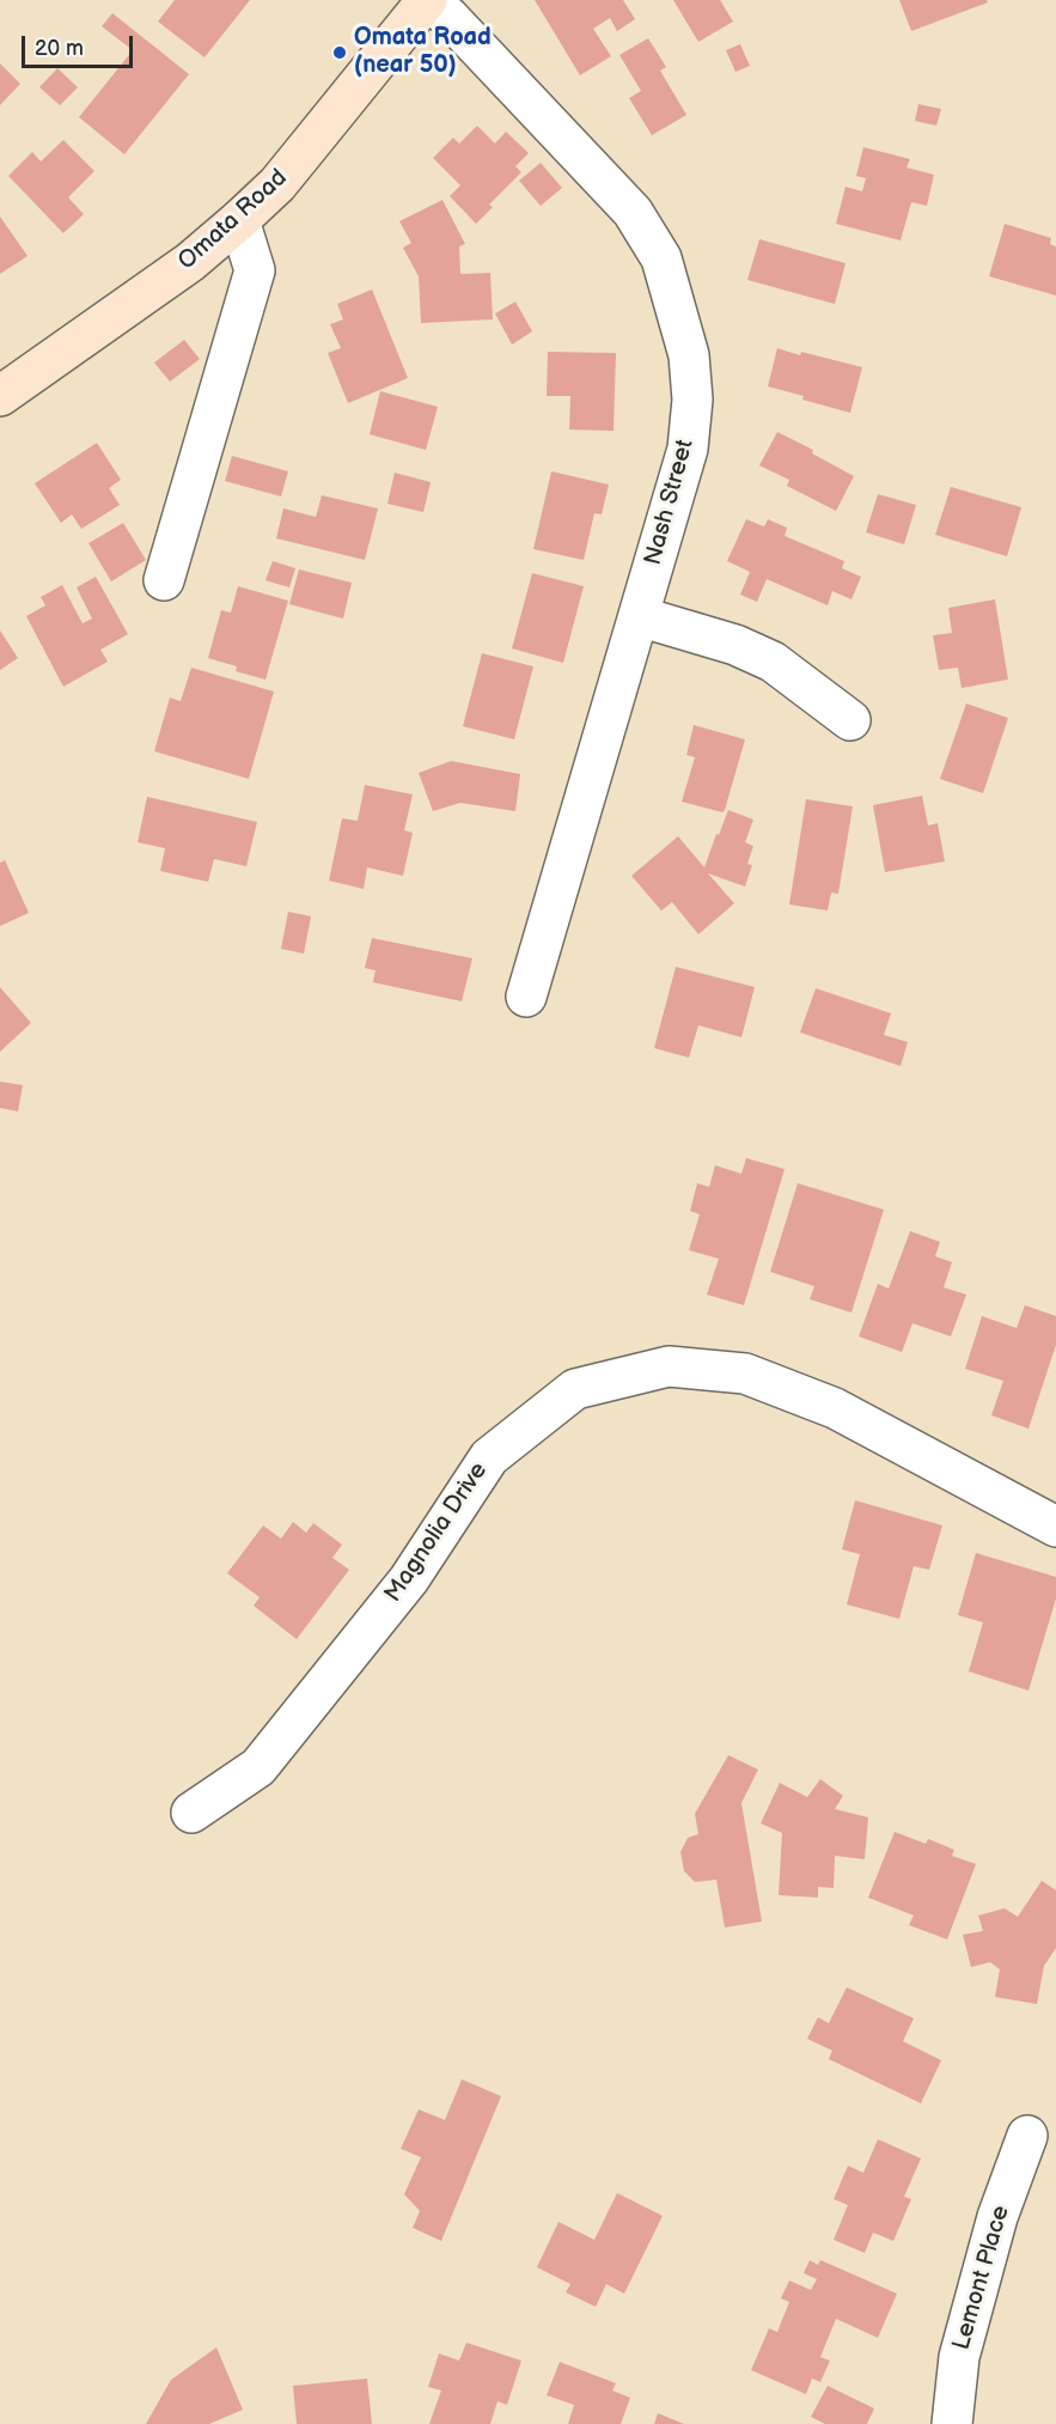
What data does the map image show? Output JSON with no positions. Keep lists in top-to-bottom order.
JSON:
{
  "streets": {
    "main road": ["Omata Road"],
    "street": ["Nash Street", "Magnolia Drive", "Lemont Place"]
  },
  "crossings": [
    ["Omata Road", "Nash Street"]
  ],
  "places": ["Omata Road (near 50)"],
  "scale_bar": "20 m"
}
